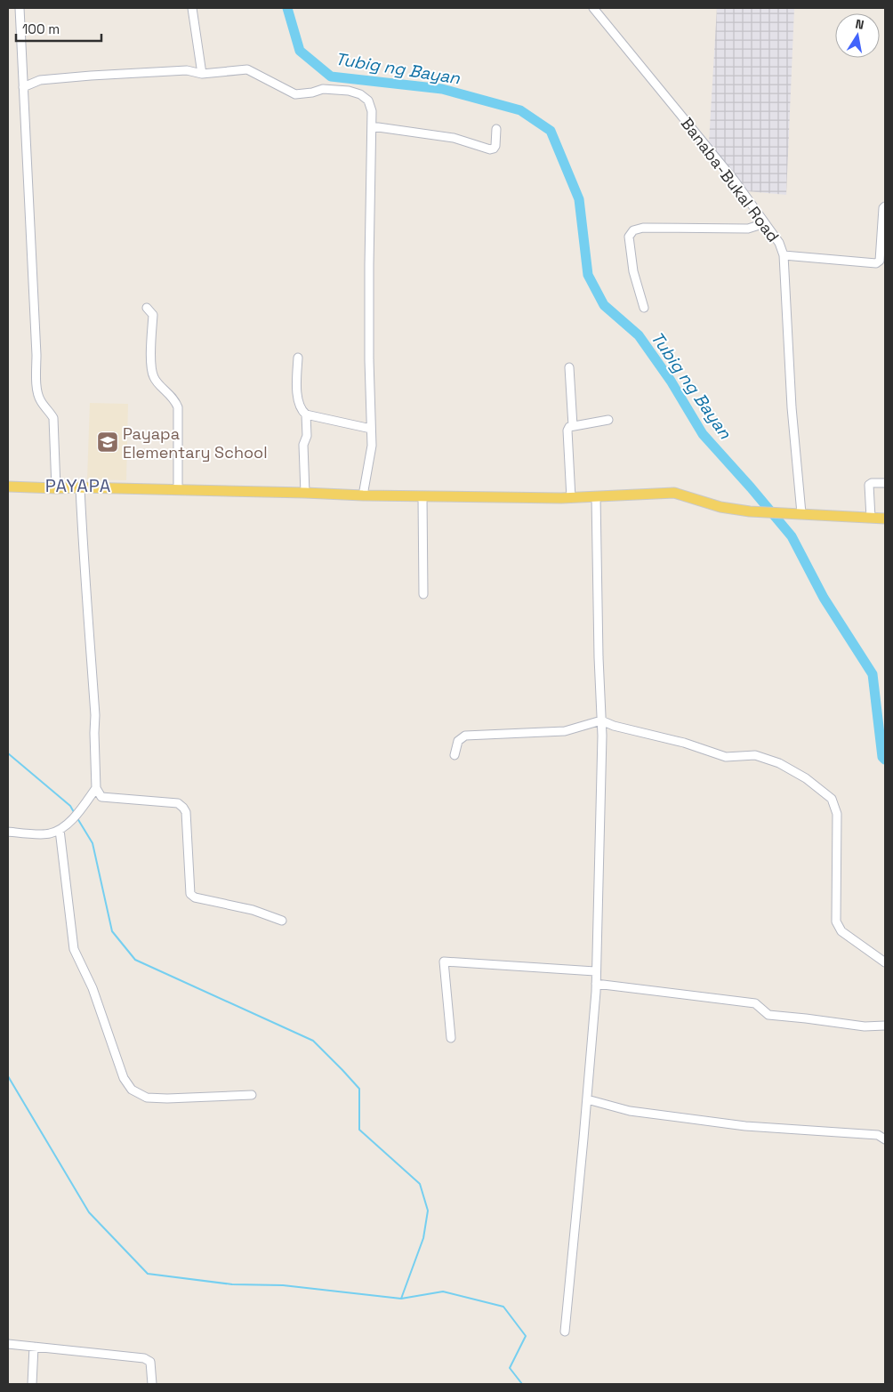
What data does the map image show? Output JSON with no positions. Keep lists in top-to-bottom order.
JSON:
{
  "streets": {
    "street": ["Banaba-Bukal Road"]
  },
  "districts": ["PAYAPA"],
  "water": ["Tubig ng Bayan"],
  "places": {
    "school or university": ["Payapa Elementary School"]
  },
  "scale_bar": "100 m",
  "north": "top"
}
